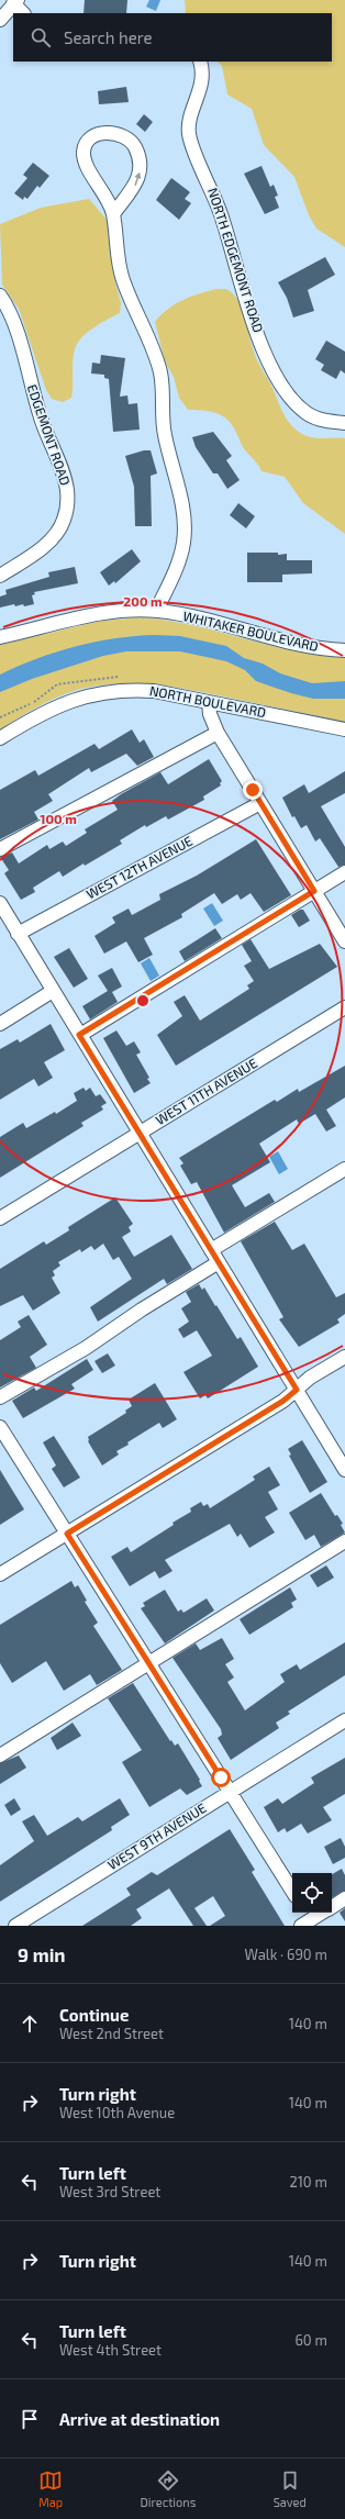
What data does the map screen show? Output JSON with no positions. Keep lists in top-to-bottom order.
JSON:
{
  "streets": {
    "street": [
      "NORTH EDGEMONT ROAD",
      "EDGEMONT ROAD",
      "WHITAKER BOULEVARD",
      "NORTH BOULEVARD",
      "WEST 12TH AVENUE",
      "WEST 11TH AVENUE",
      "WEST 9TH AVENUE"
    ]
  },
  "page": {
    "search": "Search here",
    "heading": ["9 min", "Walk · 690 m"],
    "list": [
      ["Continue", "West 2nd Street", "140 m"],
      ["Turn right", "West 10th Avenue", "140 m"],
      ["Turn left", "West 3rd Street", "210 m"],
      ["Turn right", "140 m"],
      ["Turn left", "West 4th Street", "60 m"],
      "Arrive at destination"
    ],
    "nav": ["Map", "Directions", "Saved"]
  },
  "rings": ["200 m", "100 m"]
}
